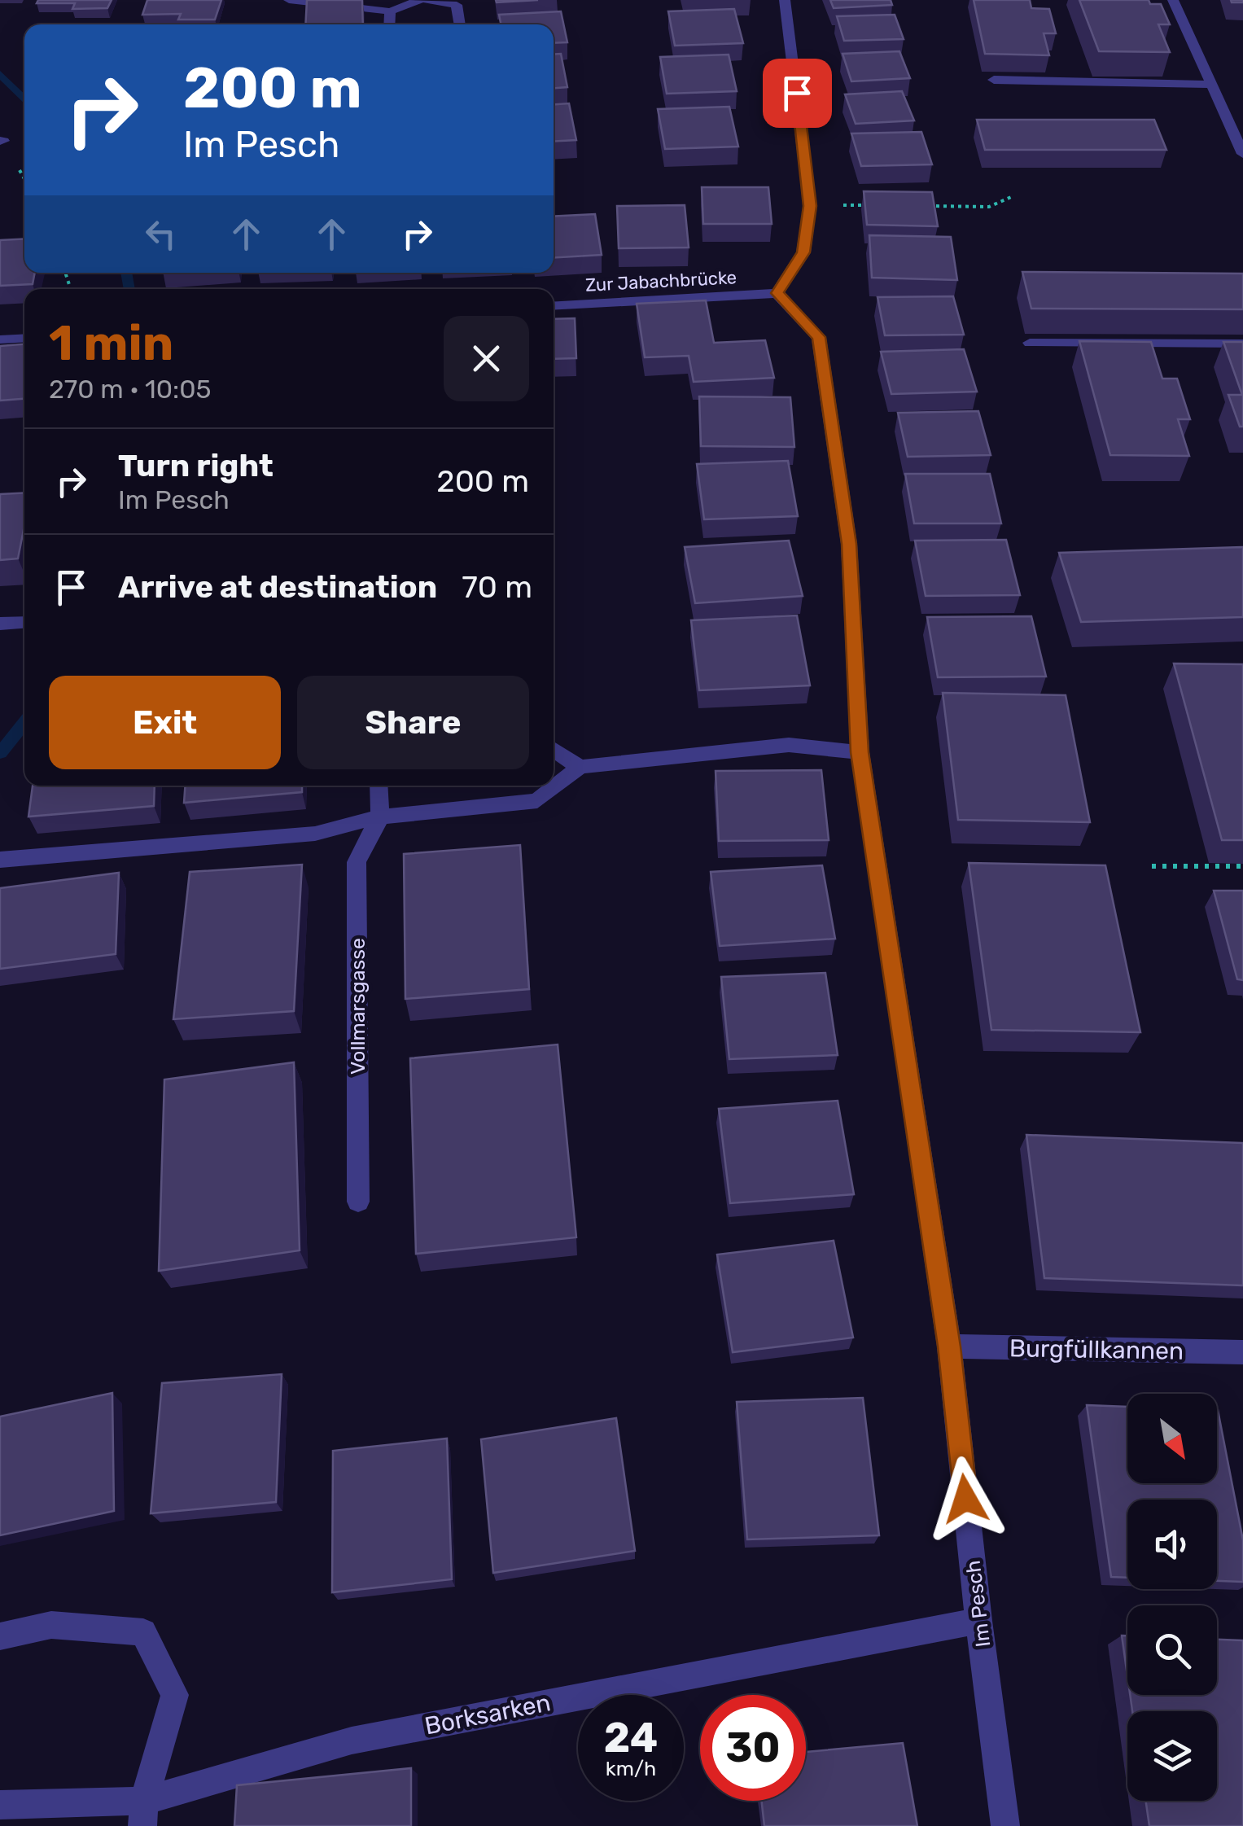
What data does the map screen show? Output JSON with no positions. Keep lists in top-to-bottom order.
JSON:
{
  "streets": {
    "street": [
      "Zur Jabachbrücke",
      "Vollmarsgasse",
      "Burgfüllkannen",
      "Im Pesch",
      "Borksarken"
    ]
  },
  "crossings": [
    ["Zur Jabachbrücke", "Im Pesch"],
    ["Burgfüllkannen", "Im Pesch"],
    ["Im Pesch", "Borksarken"]
  ],
  "north": "bottom right",
  "page": {
    "turn": ["200 m", "Im Pesch"],
    "heading": ["1 min", "270 m · 10:05"],
    "list": [
      {
        "name": "Turn right",
        "note": "Im Pesch",
        "value": "200 m"
      },
      {
        "name": "Arrive at destination",
        "value": "70 m"
      }
    ],
    "buttons": ["Exit", "Share"],
    "speed": "24 km/h",
    "limit": "30"
  }
}
